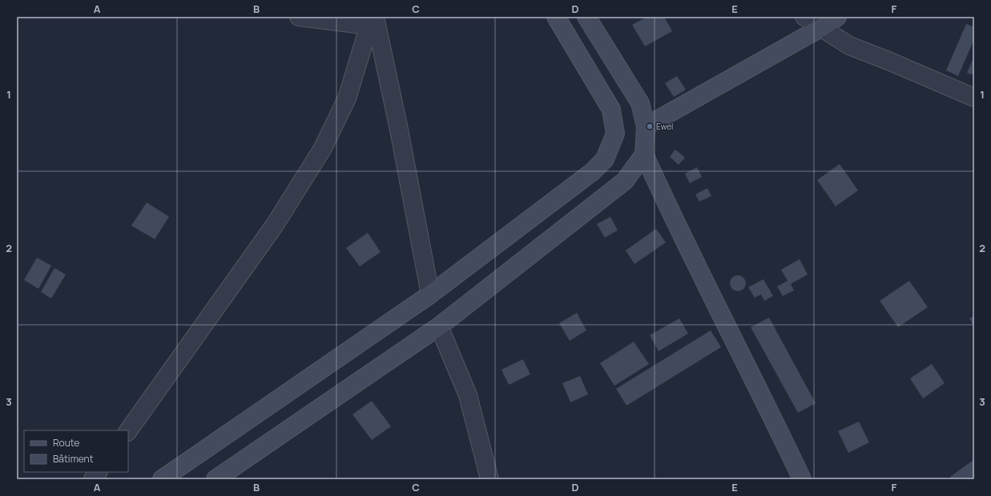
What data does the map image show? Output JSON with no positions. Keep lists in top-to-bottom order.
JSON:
{
  "places": ["Ewel"],
  "legend": ["Route", "Bâtiment"],
  "grid": {
    "columns": [
      "A",
      "B",
      "C",
      "D",
      "E",
      "F"
    ],
    "rows": ["1", "2", "3"]
  }
}
